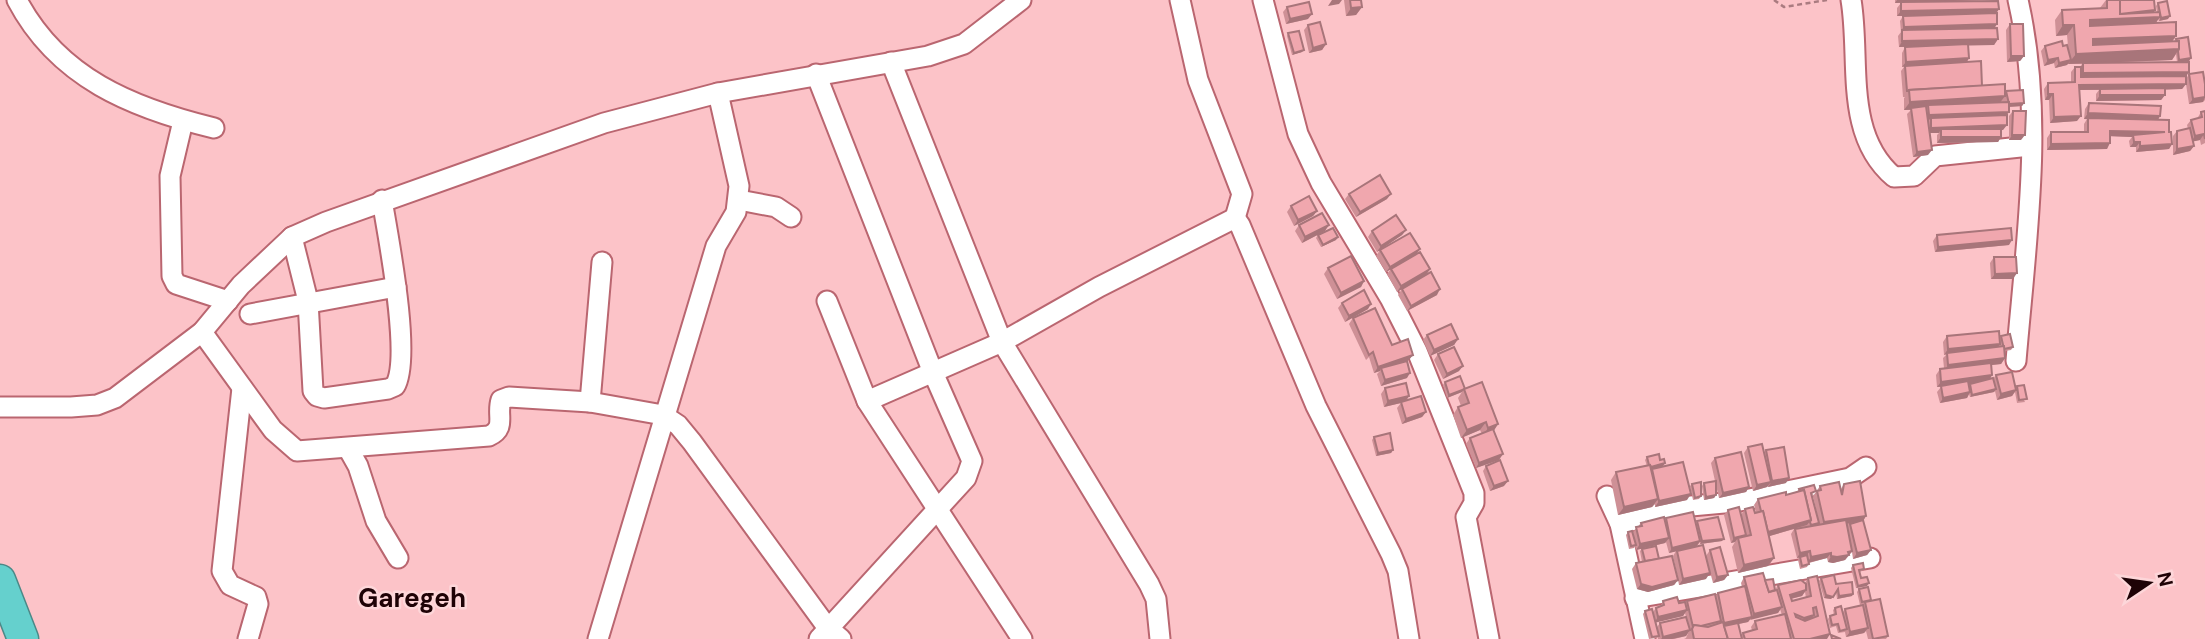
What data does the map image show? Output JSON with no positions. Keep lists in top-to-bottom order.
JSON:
{
  "districts": ["Garegeh"],
  "north": "right"
}
